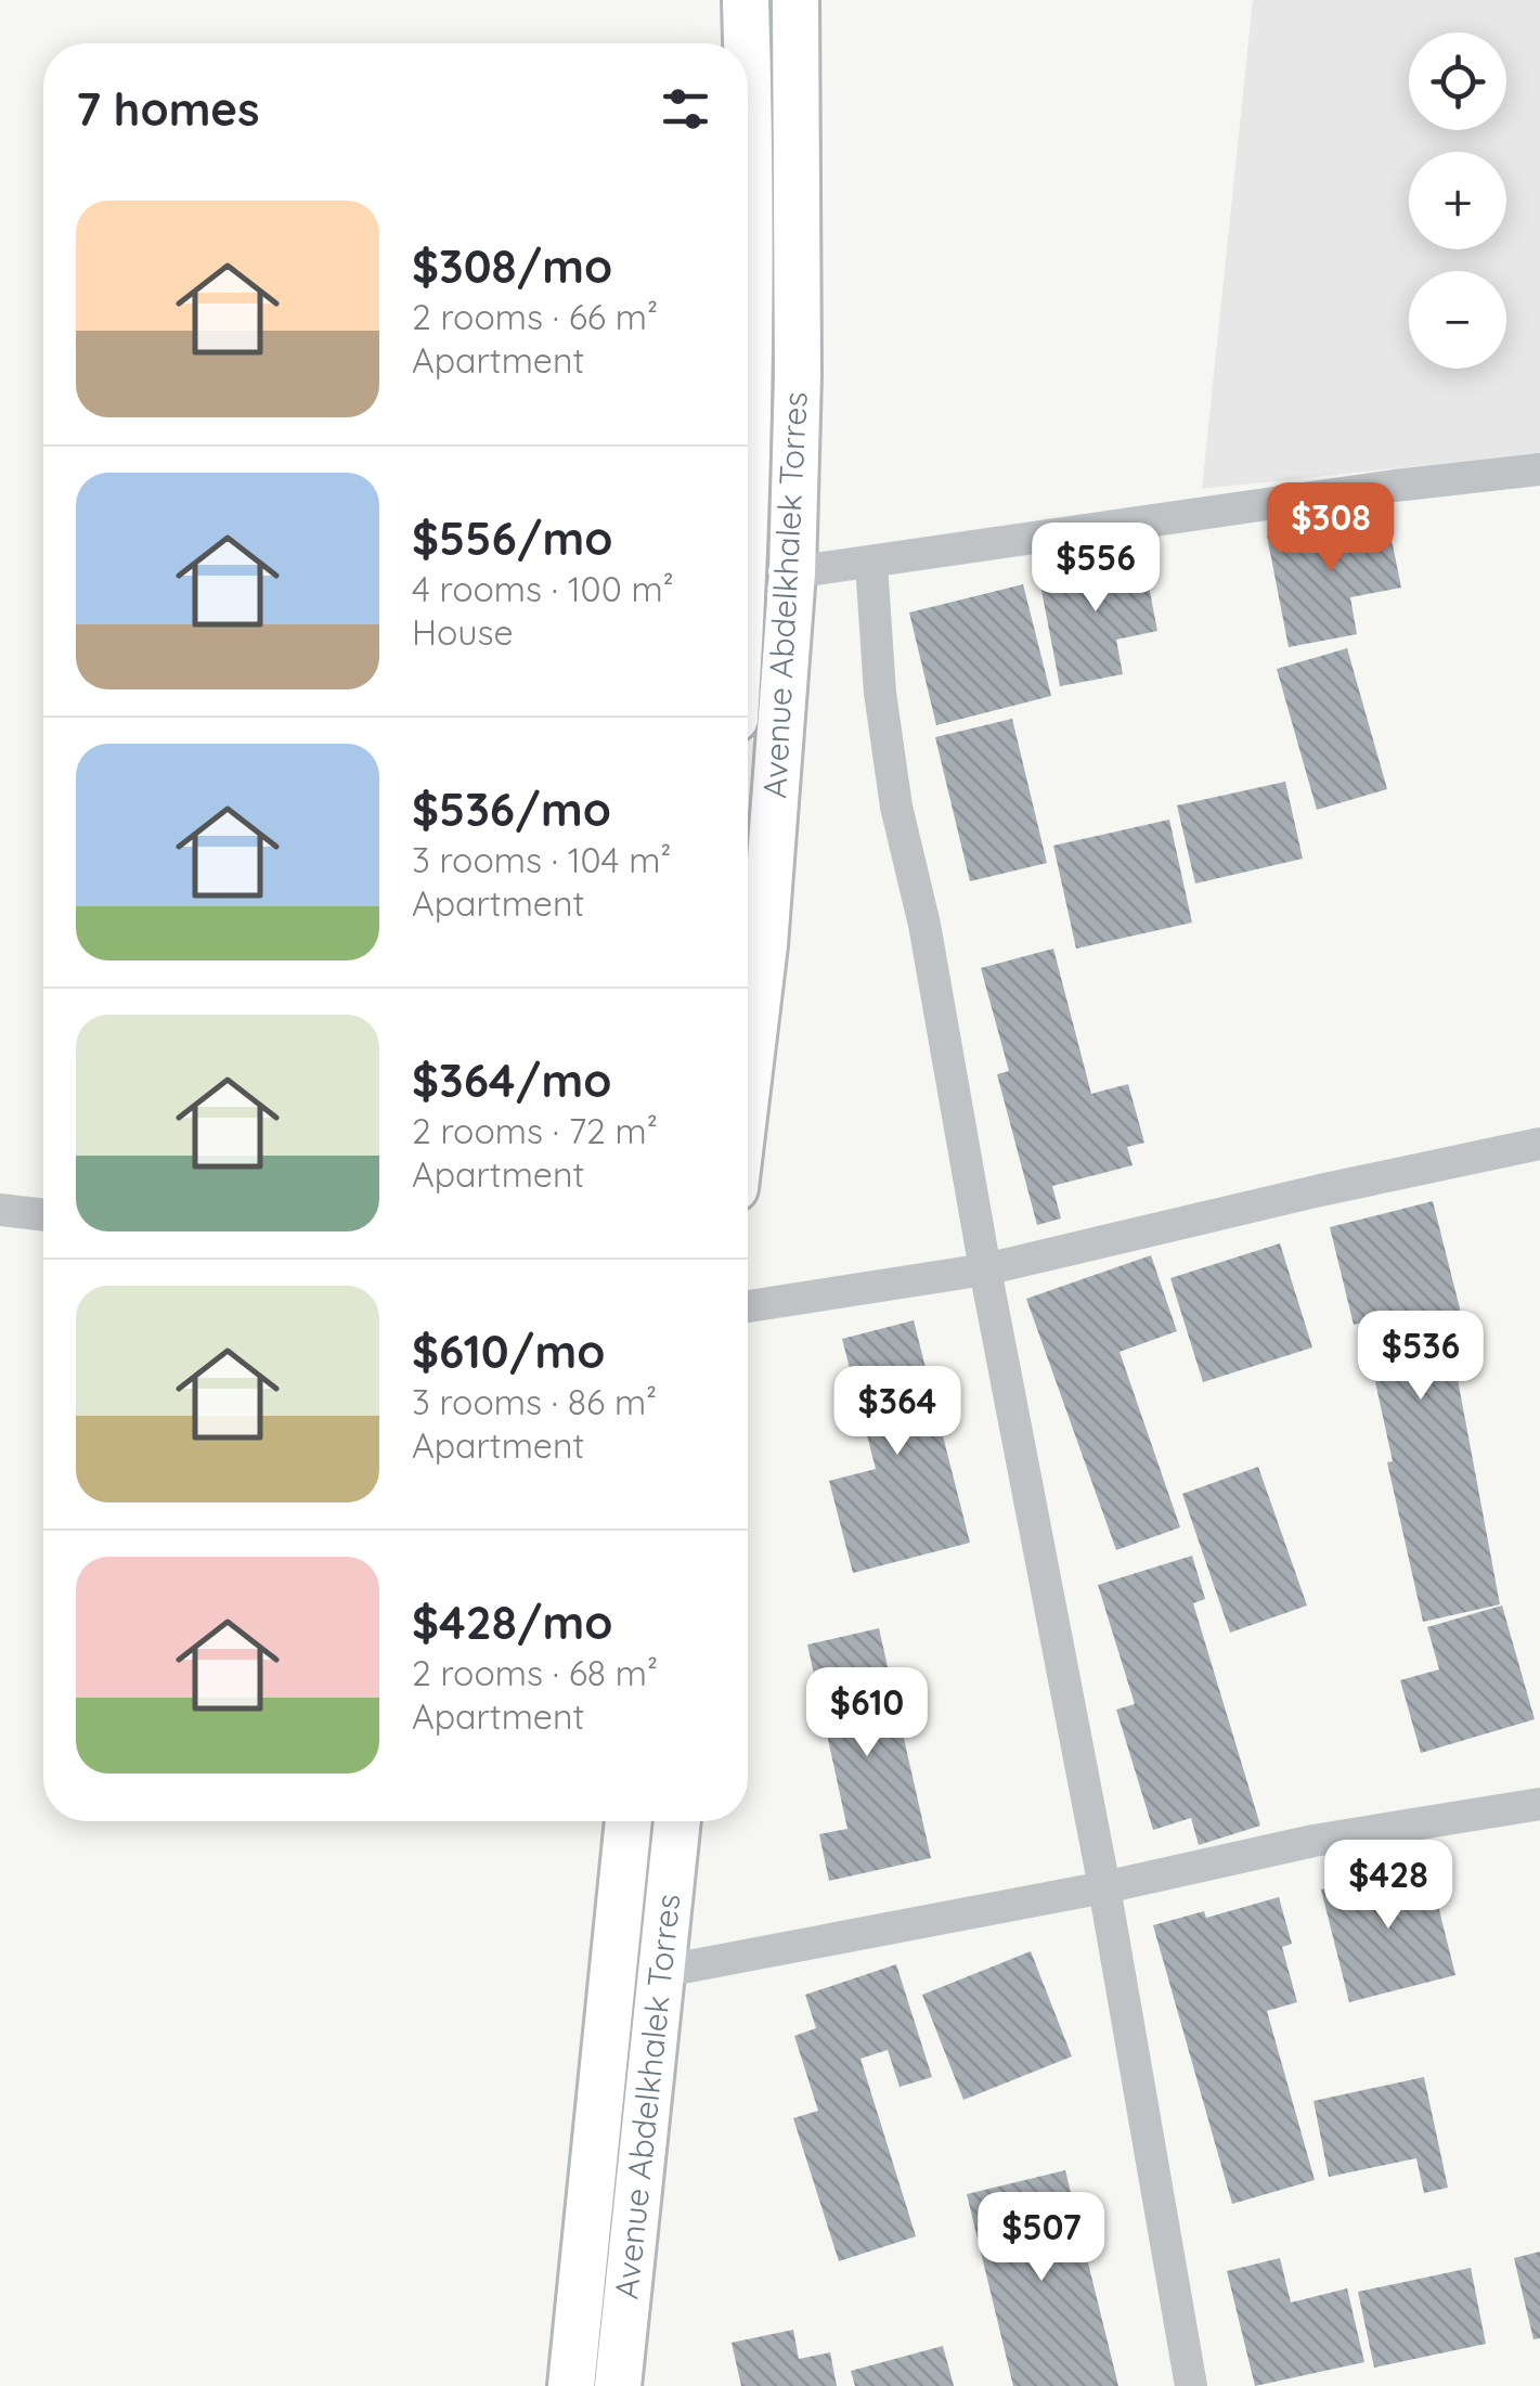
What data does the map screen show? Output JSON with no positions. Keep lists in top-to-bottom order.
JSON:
{
  "streets": {
    "street": ["Avenue Abdelkhalek Torres"]
  },
  "page": {
    "map_buttons": ["+", "−"],
    "heading": "7 homes",
    "list": [
      {
        "name": "$308/mo",
        "note": "2 rooms · 66 m² · Apartment"
      },
      {
        "name": "$556/mo",
        "note": "4 rooms · 100 m² · House"
      },
      {
        "name": "$536/mo",
        "note": "3 rooms · 104 m² · Apartment"
      },
      {
        "name": "$364/mo",
        "note": "2 rooms · 72 m² · Apartment"
      },
      {
        "name": "$610/mo",
        "note": "3 rooms · 86 m² · Apartment"
      },
      {
        "name": "$428/mo",
        "note": "2 rooms · 68 m² · Apartment"
      }
    ],
    "price": [
      "$308",
      "$556",
      "$536",
      "$364",
      "$610",
      "$428",
      "$507"
    ]
  }
}
